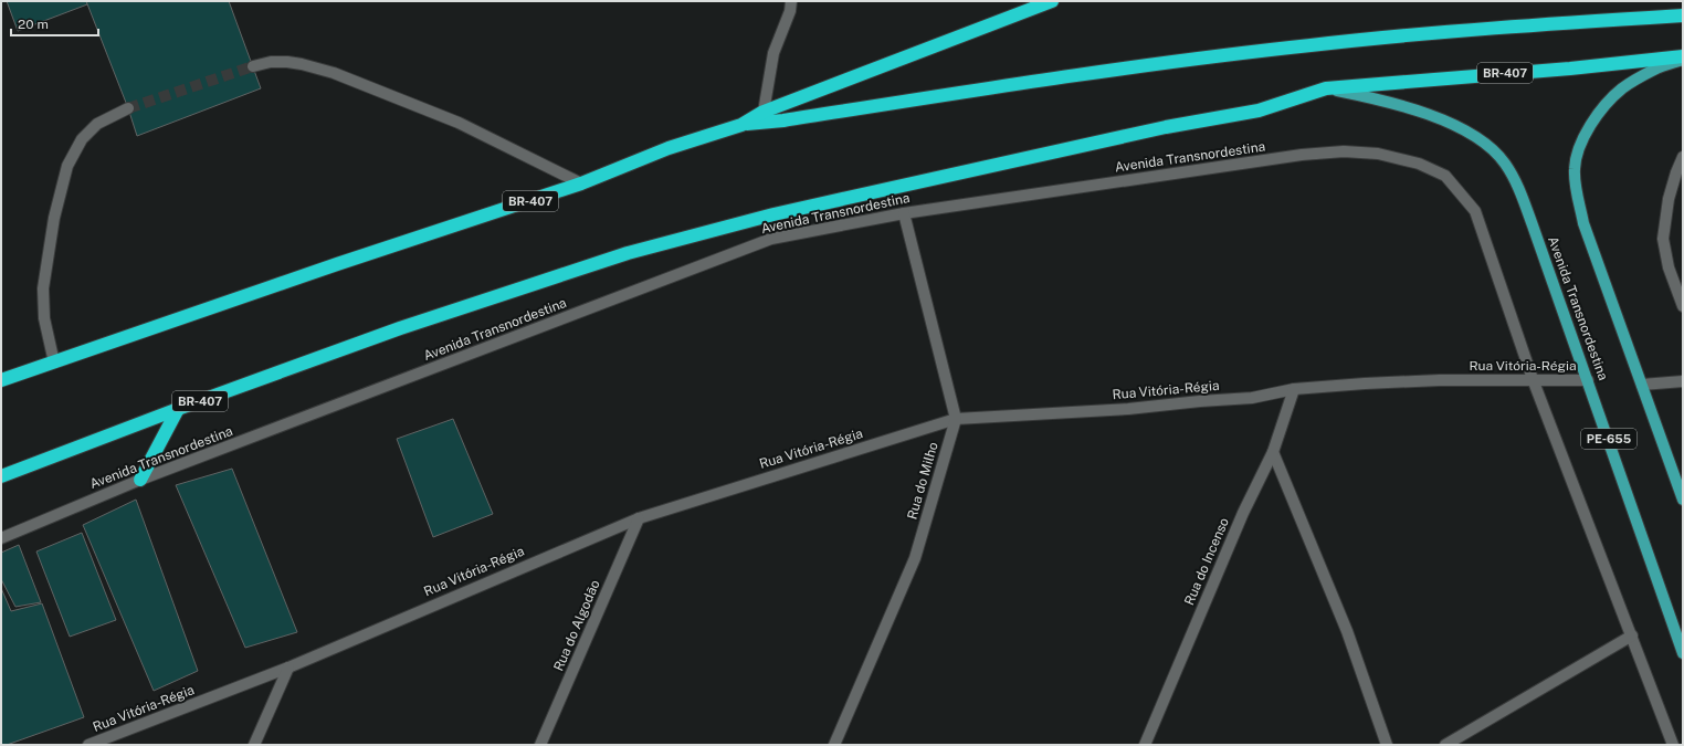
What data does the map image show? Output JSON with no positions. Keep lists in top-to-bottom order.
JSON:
{
  "streets": {
    "highway": ["BR-407"],
    "main road": ["Avenida Transnordestina", "PE-655"],
    "street": [
      "Rua Vitória-Régia",
      "Rua do Milho",
      "Rua do Incenso",
      "Rua do Algodão"
    ]
  },
  "crossings": [
    ["BR-407", "Avenida Transnordestina"],
    ["Avenida Transnordestina", "Rua Vitória-Régia"],
    ["Rua Vitória-Régia", "Rua do Milho"],
    ["Rua Vitória-Régia", "Rua do Incenso"],
    ["Rua Vitória-Régia", "Rua do Algodão"]
  ],
  "scale_bar": "20 m"
}
